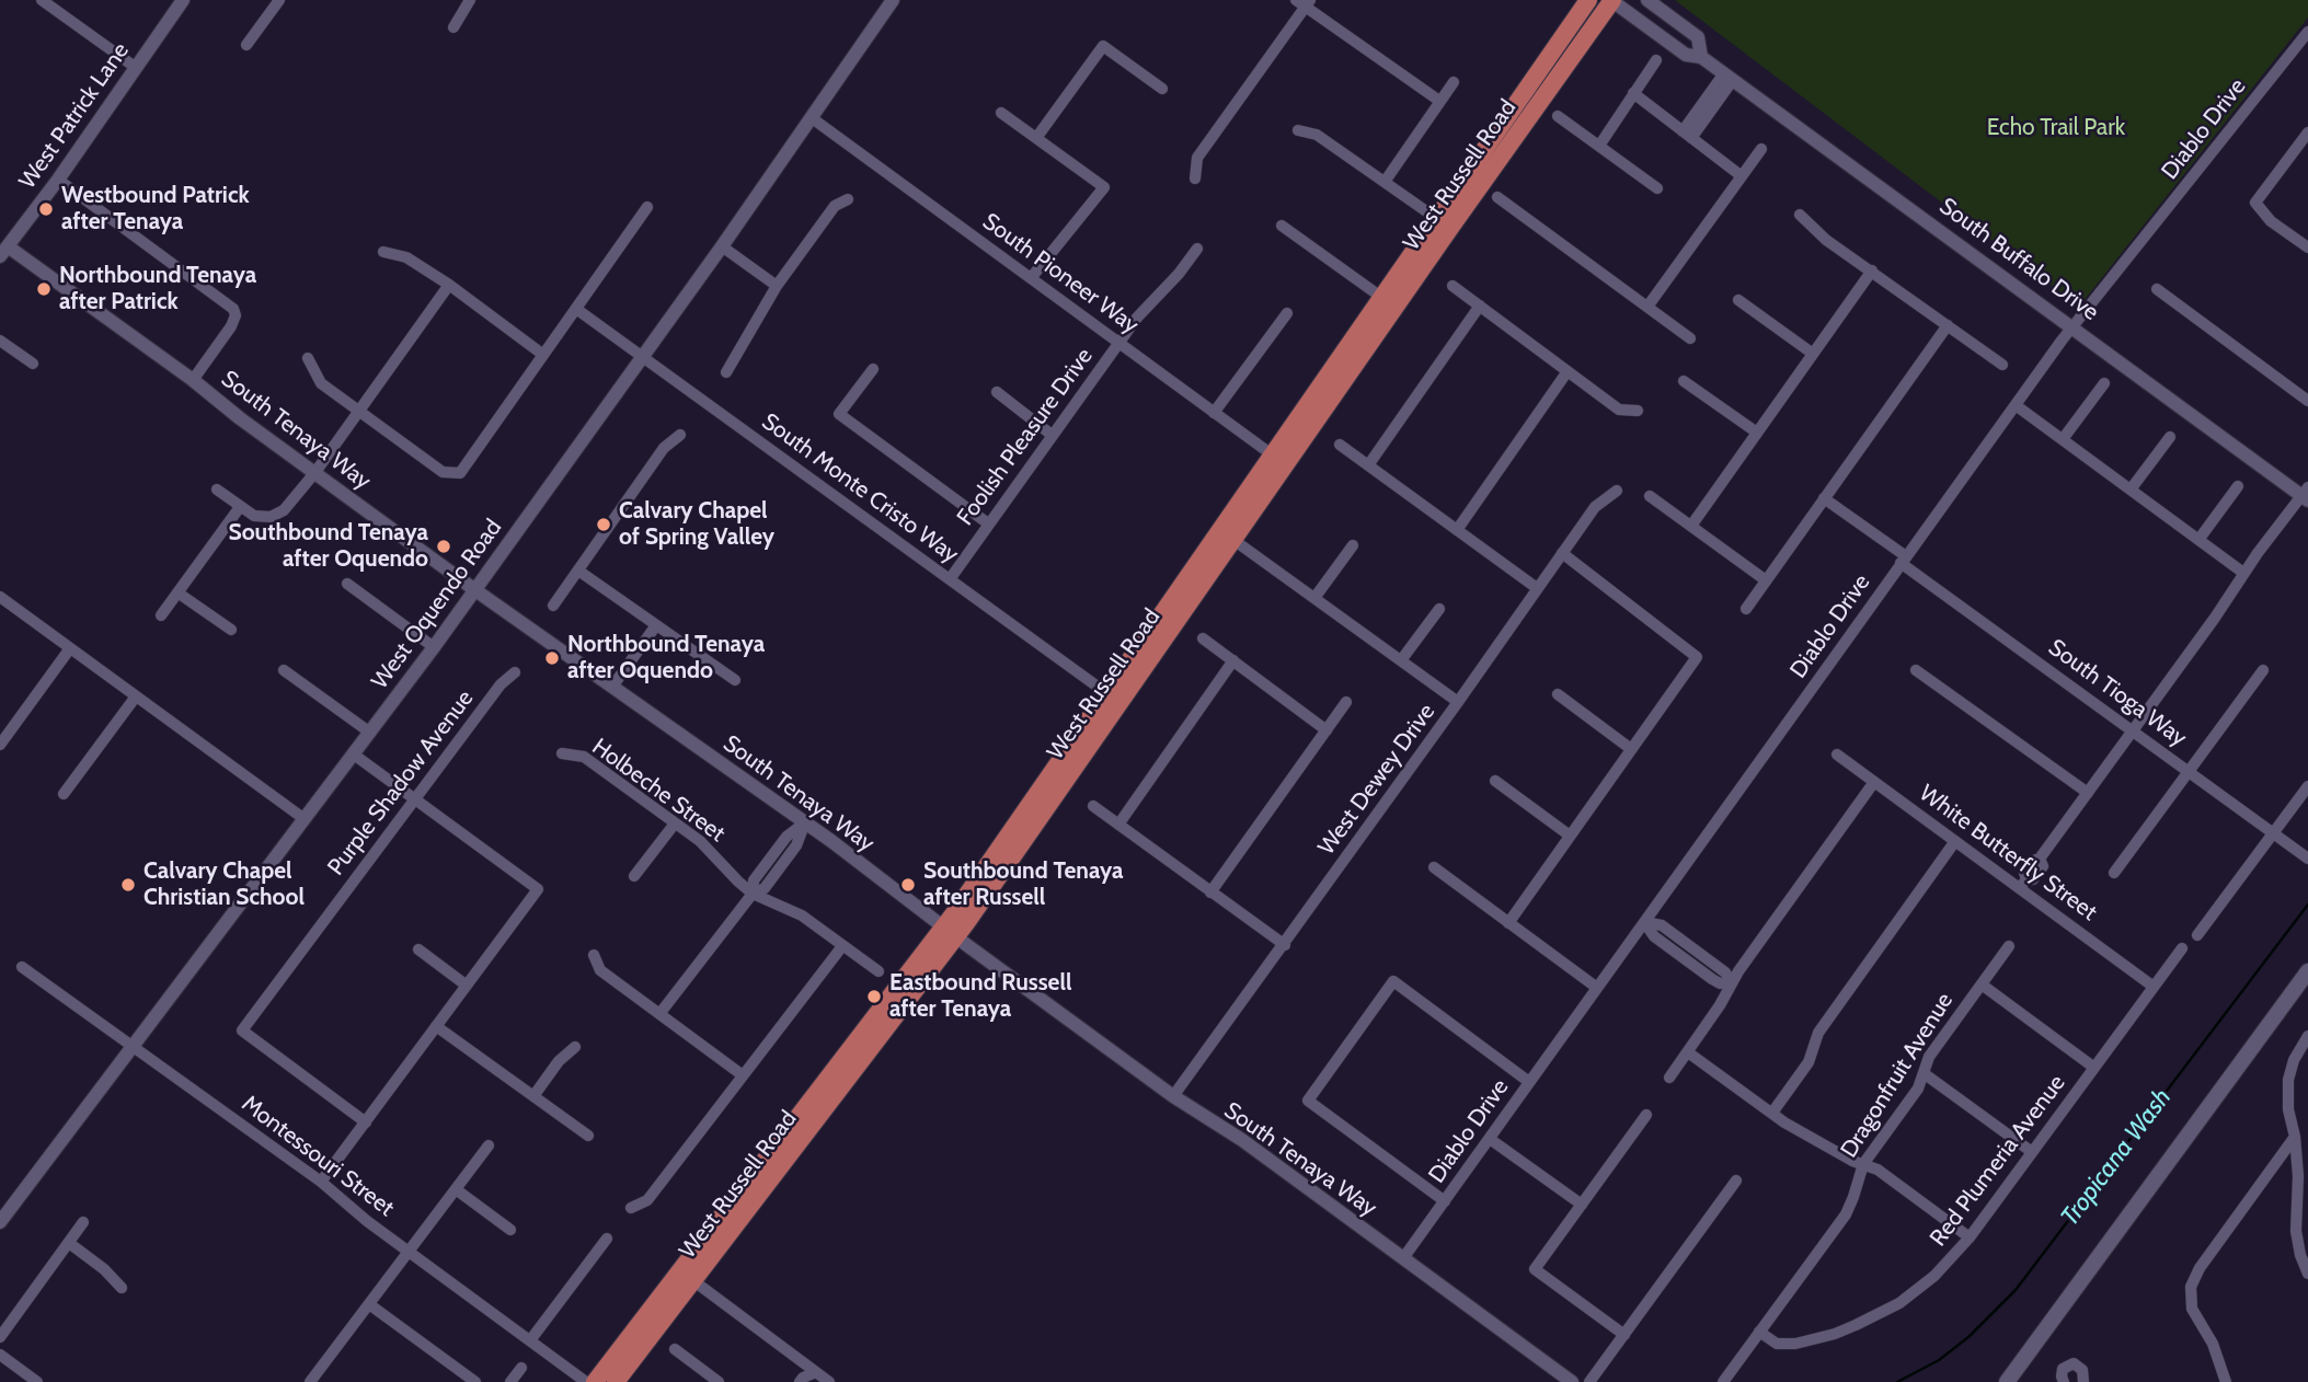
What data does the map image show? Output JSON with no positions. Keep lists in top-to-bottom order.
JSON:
{
  "streets": {
    "main road": ["West Russell Road"],
    "street": [
      "West Patrick Lane",
      "Diablo Drive",
      "South Buffalo Drive",
      "South Pioneer Way",
      "South Tenaya Way",
      "Foolish Pleasure Drive",
      "South Monte Cristo Way",
      "West Oquendo Road",
      "South Tioga Way",
      "West Dewey Drive",
      "Purple Shadow Avenue",
      "Holbeche Street",
      "White Butterfly Street",
      "Dragonfruit Avenue",
      "Montessouri Street",
      "Red Plumeria Avenue"
    ]
  },
  "crossings": [
    ["West Patrick Lane", "South Tenaya Way"],
    ["Diablo Drive", "South Buffalo Drive"],
    ["Diablo Drive", "South Tenaya Way"],
    ["Diablo Drive", "South Tioga Way"],
    ["West Russell Road", "South Buffalo Drive"],
    ["West Russell Road", "South Pioneer Way"],
    ["West Russell Road", "South Tenaya Way"],
    ["West Russell Road", "South Monte Cristo Way"],
    ["South Pioneer Way", "Foolish Pleasure Drive"],
    ["South Pioneer Way", "West Oquendo Road"],
    ["South Tenaya Way", "West Oquendo Road"],
    ["South Tenaya Way", "West Dewey Drive"],
    ["Foolish Pleasure Drive", "South Monte Cristo Way"],
    ["South Monte Cristo Way", "West Oquendo Road"],
    ["West Oquendo Road", "Montessouri Street"],
    ["White Butterfly Street", "Red Plumeria Avenue"],
    ["Dragonfruit Avenue", "Red Plumeria Avenue"]
  ],
  "water": ["Tropicana Wash"],
  "parks": ["Echo Trail Park"],
  "places": [
    "Westbound Patrick after Tenaya",
    "Northbound Tenaya after Patrick",
    "Calvary Chapel of Spring Valley",
    "Southbound Tenaya after Oquendo",
    "Northbound Tenaya after Oquendo",
    "Calvary Chapel Christian School",
    "Southbound Tenaya after Russell",
    "Eastbound Russell after Tenaya"
  ]
}
